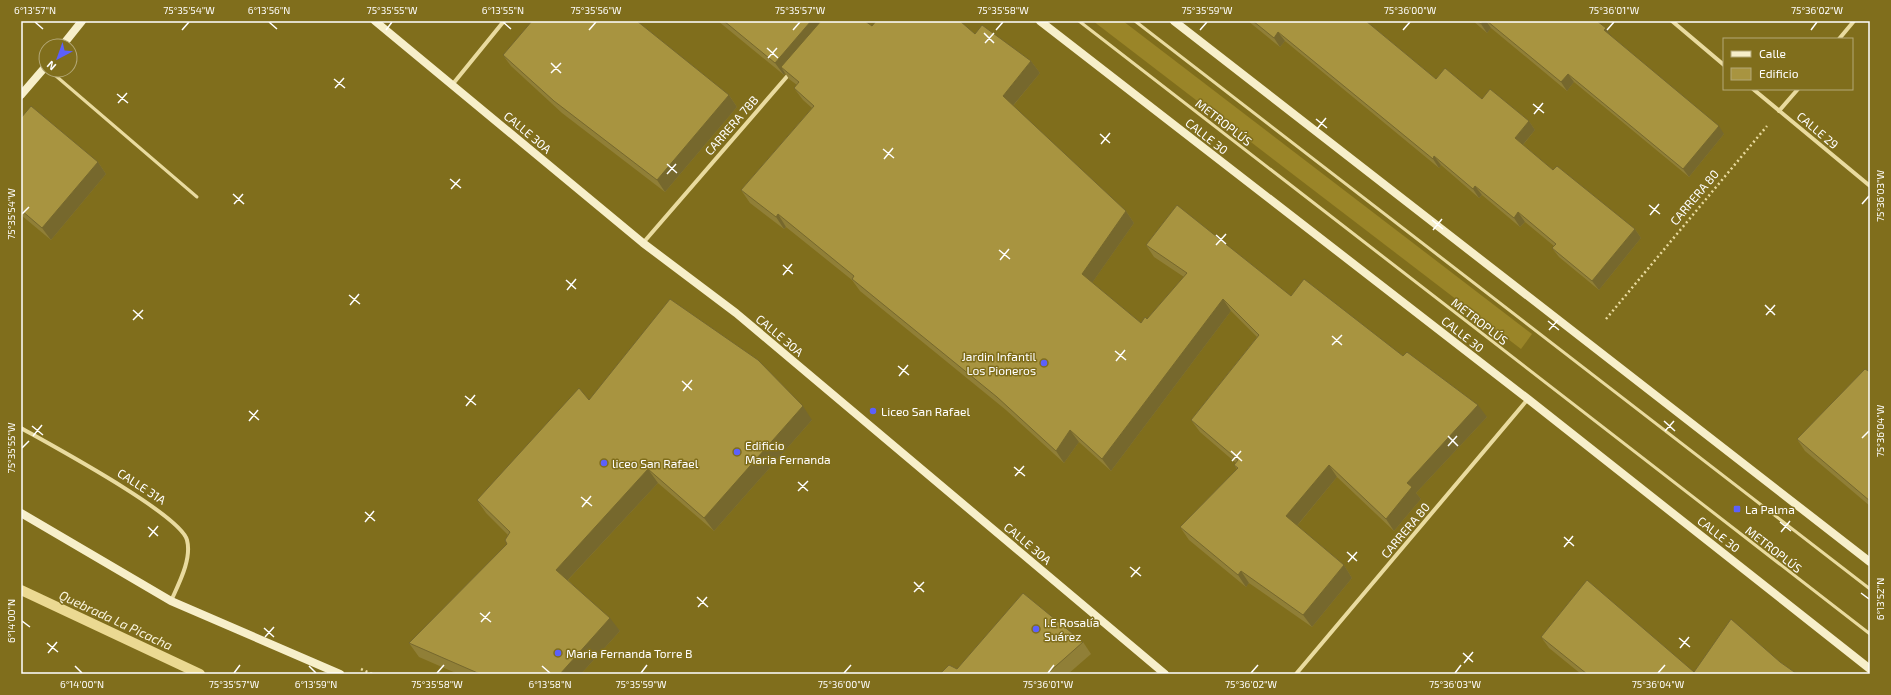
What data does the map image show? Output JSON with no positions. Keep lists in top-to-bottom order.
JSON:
{
  "streets": {
    "main road": ["CALLE 30A", "CALLE 30"],
    "street": [
      "CARRERA 78B",
      "CALLE 29",
      "CARRERA 80",
      "CALLE 31A"
    ],
    "lane": ["METROPLÚS"]
  },
  "crossings": [
    ["CARRERA 78B", "CALLE 30A"],
    ["CALLE 29", "CARRERA 80"],
    ["CALLE 30", "CARRERA 80"]
  ],
  "water": ["Quebrada La Picacha"],
  "places": {
    "other": [
      "Jardin Infantil Los Pioneros",
      "Liceo San Rafael",
      "Edificio Maria Fernanda",
      "liceo San Rafael",
      "I.E Rosalía Suárez",
      "Maria Fernanda Torre B"
    ],
    "transit": ["La Palma"]
  },
  "legend": ["Calle", "Edificio"],
  "north": "bottom left",
  "coordinates": [
    "6°13'57\"N",
    "75°35'54\"W",
    "6°13'56\"N",
    "75°35'55\"W",
    "6°13'55\"N",
    "75°35'56\"W",
    "75°35'57\"W",
    "75°35'58\"W",
    "75°35'59\"W",
    "75°36'00\"W",
    "75°36'01\"W",
    "75°36'02\"W",
    "75°36'03\"W",
    "75°36'04\"W",
    "6°13'52\"N",
    "6°14'00\"N",
    "6°13'59\"N",
    "6°13'58\"N"
  ]
}
